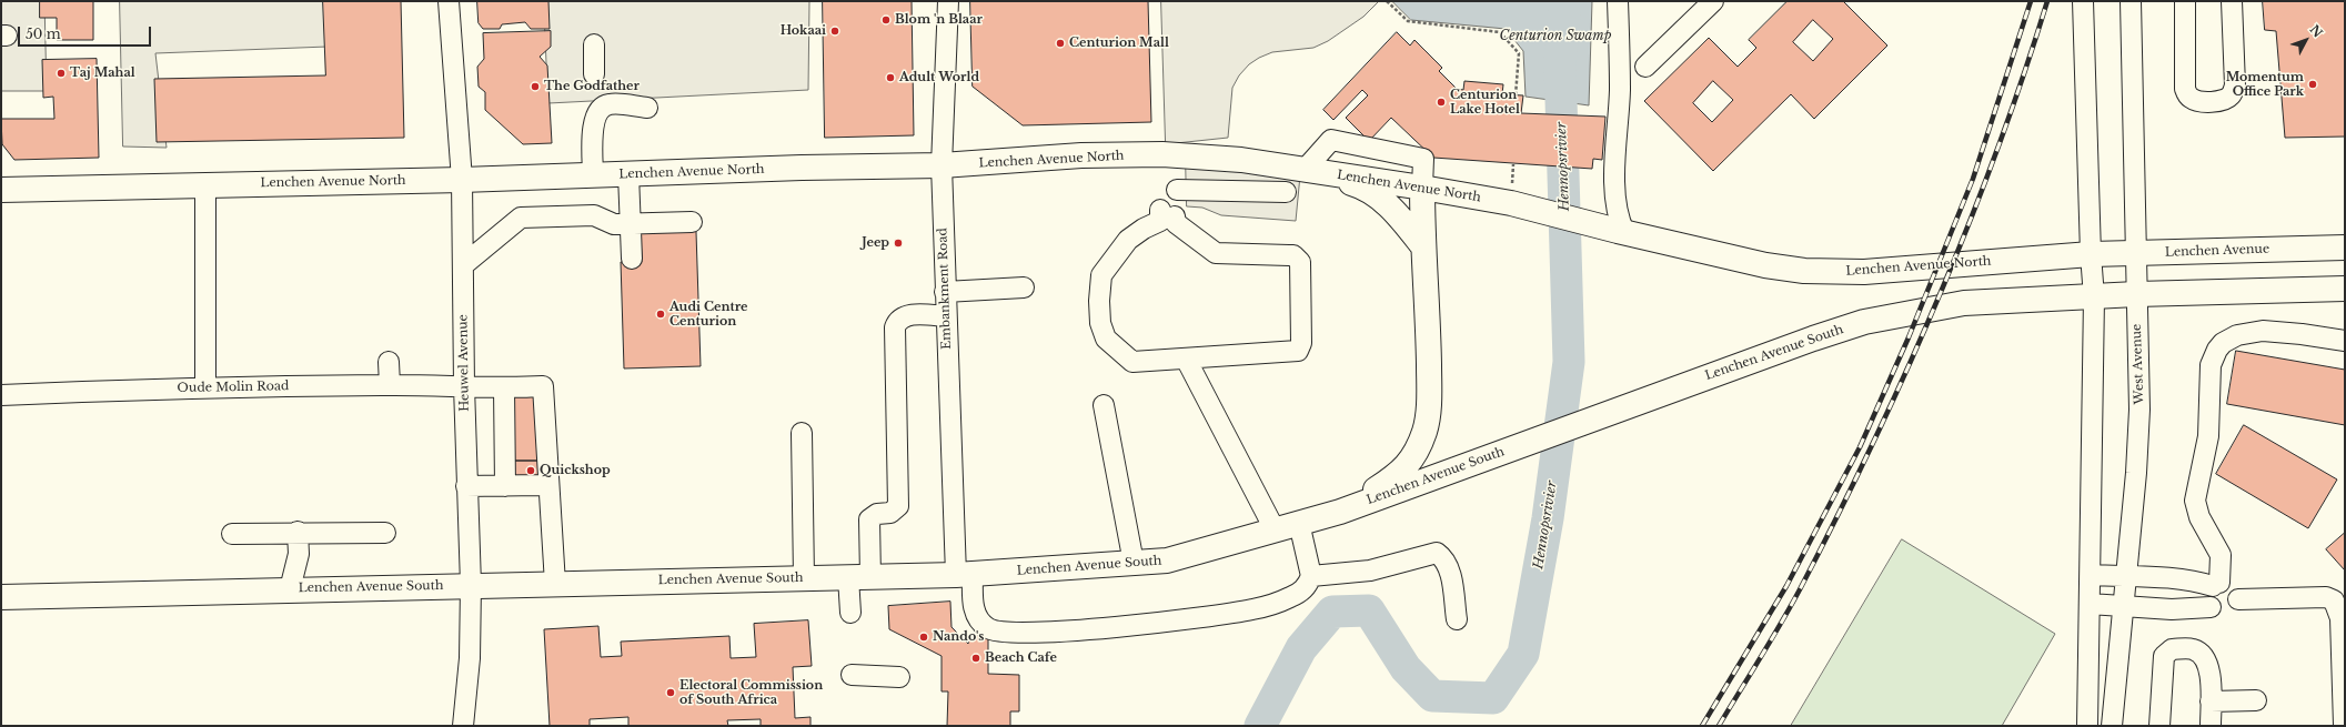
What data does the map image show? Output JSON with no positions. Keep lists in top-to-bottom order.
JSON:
{
  "streets": {
    "main road": ["Lenchen Avenue North", "Lenchen Avenue", "Lenchen Avenue South"],
    "street": [
      "Embankment Road",
      "Heuwel Avenue",
      "West Avenue",
      "Oude Molin Road"
    ]
  },
  "crossings": [
    ["Lenchen Avenue North", "Lenchen Avenue"],
    ["Lenchen Avenue North", "Embankment Road"],
    ["Lenchen Avenue North", "Heuwel Avenue"],
    ["Lenchen Avenue", "West Avenue"],
    ["Embankment Road", "Lenchen Avenue South"],
    ["Lenchen Avenue South", "Heuwel Avenue"],
    ["Lenchen Avenue South", "West Avenue"],
    ["Heuwel Avenue", "Oude Molin Road"]
  ],
  "water": ["Centurion Swamp", "Hennopsrivier"],
  "places": [
    "Blom 'n Blaar",
    "Hokaai",
    "Centurion Mall",
    "Taj Mahal",
    "Adult World",
    "Momentum Office Park",
    "The Godfather",
    "Centurion Lake Hotel",
    "Jeep",
    "Audi Centre Centurion",
    "Quickshop",
    "Nando's",
    "Beach Cafe",
    "Electoral Commission of South Africa"
  ],
  "scale_bar": "50 m",
  "north": "top right"
}
